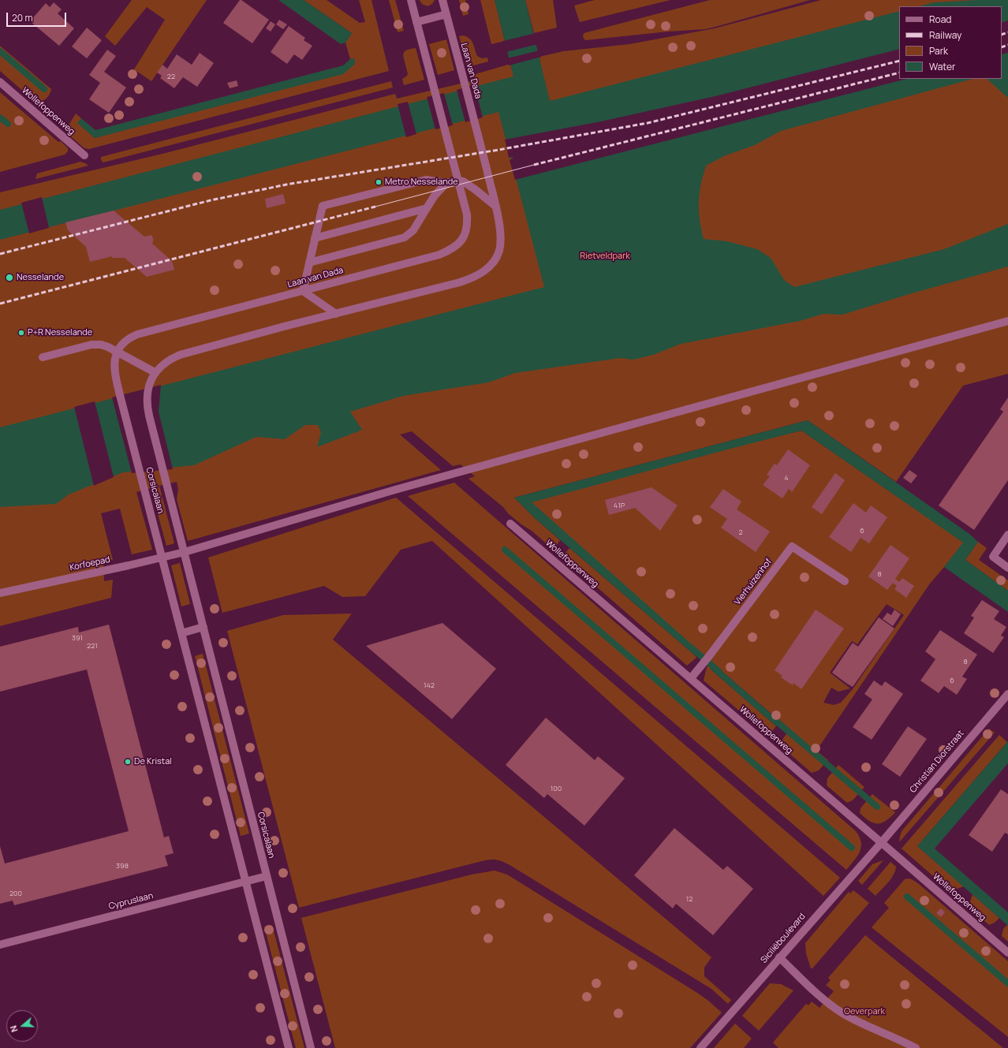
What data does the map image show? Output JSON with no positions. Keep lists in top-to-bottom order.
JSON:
{
  "streets": {
    "street": [
      "Laan van Dada",
      "Wollefoppenweg",
      "Corsicalaan",
      "Korfoepad",
      "Vierhuizenhof",
      "Christian Diorstraat",
      "Cypruslaan",
      "Siciliëboulevard"
    ]
  },
  "crossings": [
    ["Laan van Dada", "Corsicalaan"],
    ["Wollefoppenweg", "Vierhuizenhof"],
    ["Wollefoppenweg", "Christian Diorstraat"],
    ["Wollefoppenweg", "Siciliëboulevard"],
    ["Corsicalaan", "Korfoepad"],
    ["Corsicalaan", "Cypruslaan"],
    ["Christian Diorstraat", "Siciliëboulevard"]
  ],
  "parks": ["Rietveldpark", "Oeverpark"],
  "places": [
    "Metro Nesselande",
    "Nesselande",
    "P+R Nesselande",
    "De Kristal"
  ],
  "house_numbers": [
    "22",
    "4",
    "41P",
    "6",
    "2",
    "8",
    "391",
    "221",
    "8",
    "6",
    "142",
    "100",
    "398",
    "200",
    "12"
  ],
  "legend": [
    "Road",
    "Railway",
    "Park",
    "Water"
  ],
  "scale_bar": "20 m",
  "north": "left"
}
